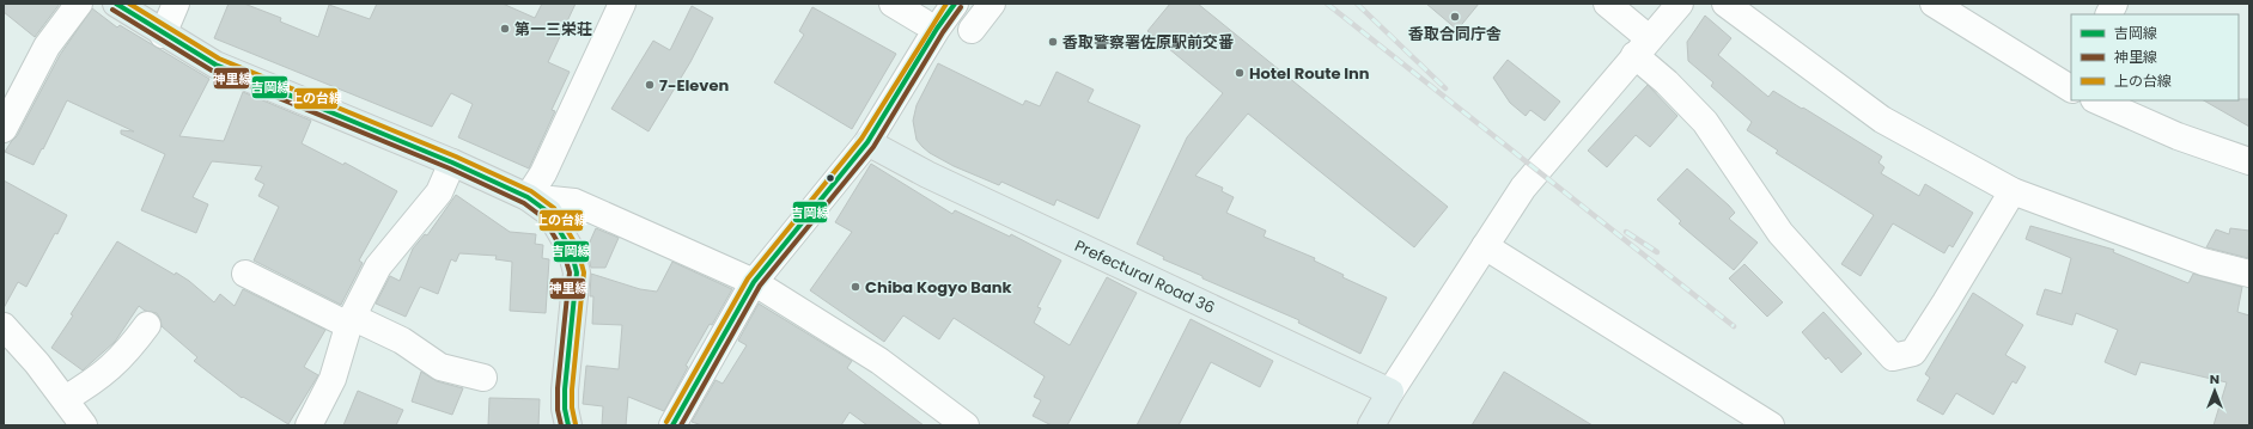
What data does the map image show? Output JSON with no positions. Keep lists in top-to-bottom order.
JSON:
{
  "streets": {
    "main road": ["Prefectural Road 36"]
  },
  "places": [
    "香取合同庁舎",
    "第一三栄荘",
    "香取警察署佐原駅前交番",
    "Hotel Route Inn",
    "7-Eleven",
    "Chiba Kogyo Bank"
  ],
  "lines": ["transit line 吉岡線", "transit line 上の台線", "transit line 神里線"],
  "legend": ["吉岡線", "神里線", "上の台線"],
  "north": "top"
}
